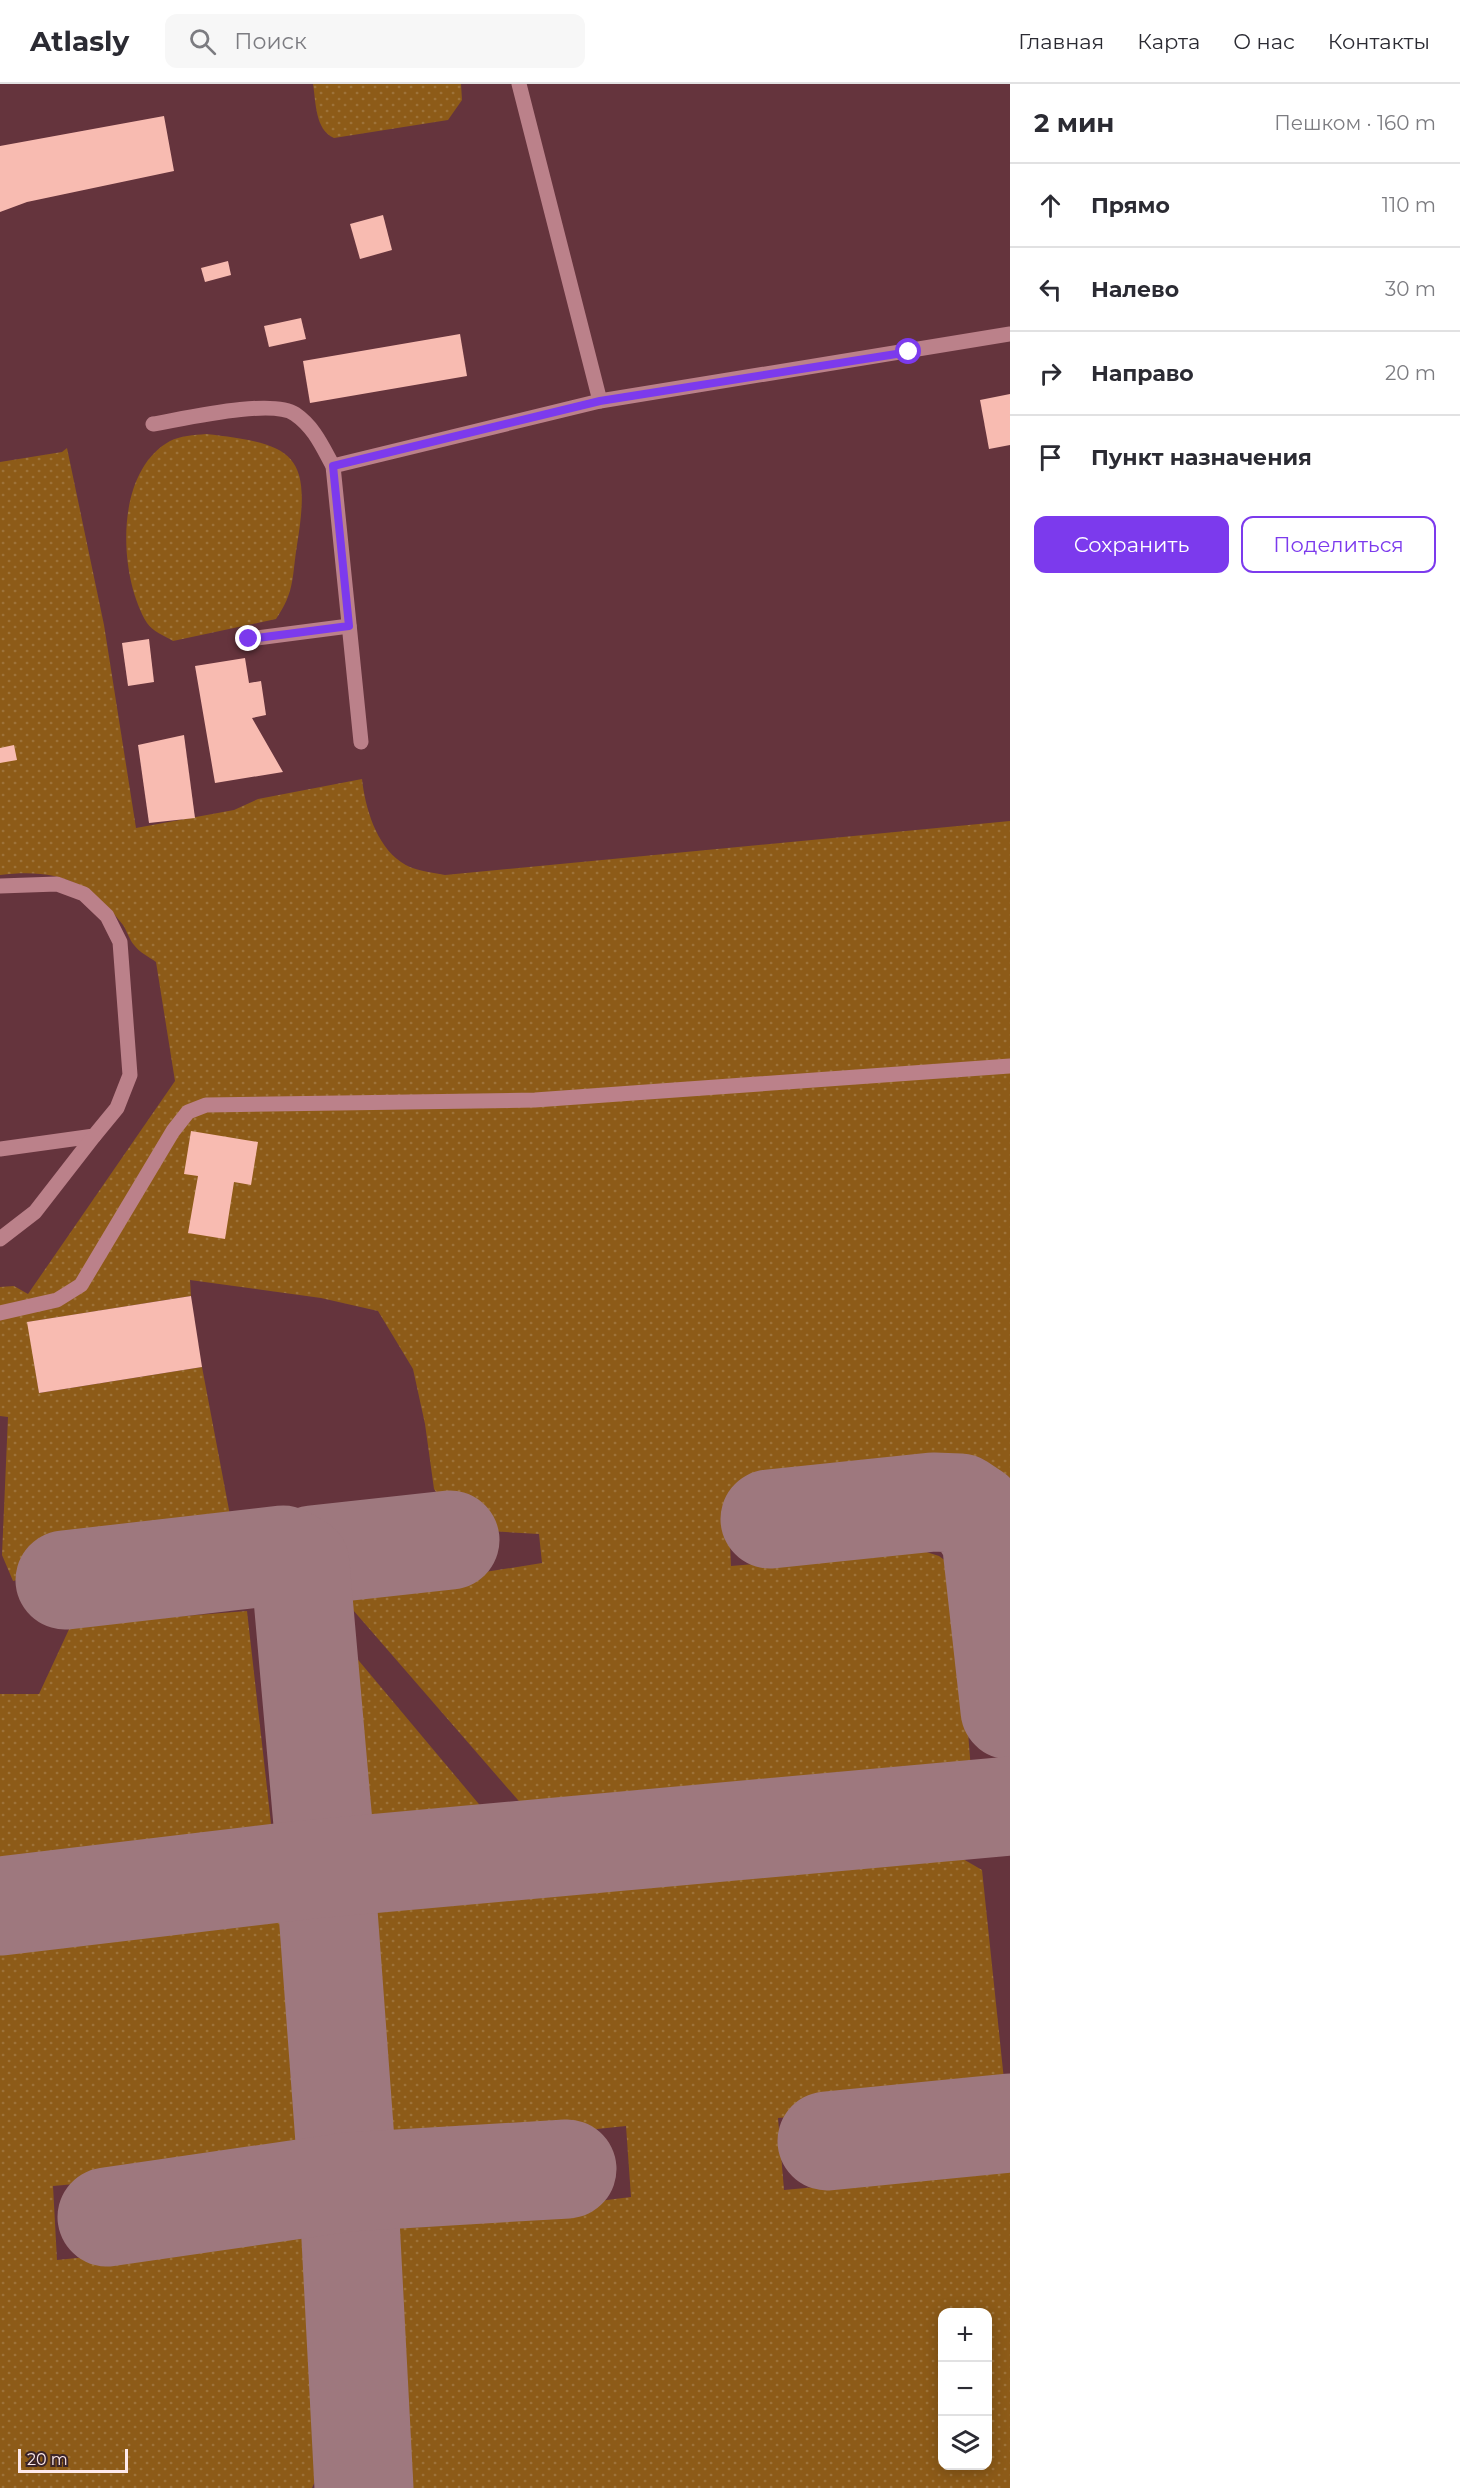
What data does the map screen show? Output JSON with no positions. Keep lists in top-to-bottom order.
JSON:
{
  "scale_bar": "20 m",
  "page": {
    "header": "Atlasly",
    "search": "Поиск",
    "nav": [
      "Главная",
      "Карта",
      "О нас",
      "Контакты"
    ],
    "heading": ["2 мин", "Пешком · 160 m"],
    "list": [
      ["Прямо", "110 m"],
      ["Налево", "30 m"],
      ["Направо", "20 m"],
      "Пункт назначения"
    ],
    "buttons": ["Сохранить", "Поделиться"],
    "map_buttons": ["+", "−"],
    "scale": "20 m"
  }
}
